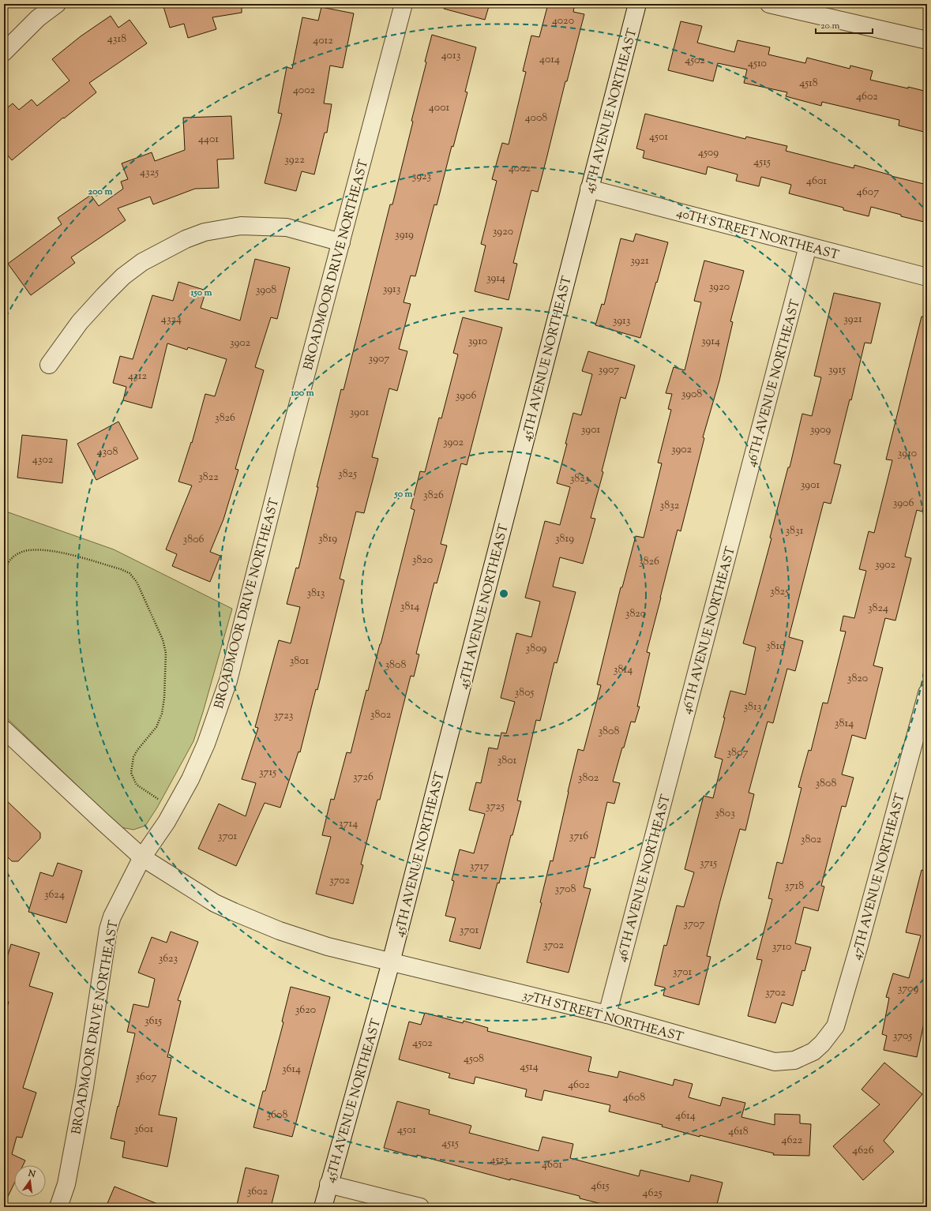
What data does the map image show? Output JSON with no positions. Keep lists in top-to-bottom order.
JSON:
{
  "streets": {
    "street": [
      "45TH AVENUE NORTHEAST",
      "40TH STREET NORTHEAST",
      "BROADMOOR DRIVE NORTHEAST",
      "46TH AVENUE NORTHEAST",
      "47TH AVENUE NORTHEAST",
      "37TH STREET NORTHEAST"
    ]
  },
  "crossings": [
    ["45TH AVENUE NORTHEAST", "40TH STREET NORTHEAST"],
    ["45TH AVENUE NORTHEAST", "37TH STREET NORTHEAST"],
    ["40TH STREET NORTHEAST", "46TH AVENUE NORTHEAST"],
    ["BROADMOOR DRIVE NORTHEAST", "37TH STREET NORTHEAST"],
    ["46TH AVENUE NORTHEAST", "37TH STREET NORTHEAST"],
    ["47TH AVENUE NORTHEAST", "37TH STREET NORTHEAST"]
  ],
  "house_numbers": [
    "4020",
    "4318",
    "4012",
    "4013",
    "4014",
    "4502",
    "4510",
    "4518",
    "4002",
    "4602",
    "4001",
    "4008",
    "4501",
    "4401",
    "4509",
    "3922",
    "4515",
    "4002",
    "4325",
    "3923",
    "4601",
    "4607",
    "3920",
    "3919",
    "3921",
    "3914",
    "3920",
    "3913",
    "3908",
    "4324",
    "3921",
    "3913",
    "3910",
    "3914",
    "3902",
    "3907",
    "3907",
    "3915",
    "4312",
    "3908",
    "3906",
    "3901",
    "3826",
    "3901",
    "3909",
    "3902",
    "3902",
    "4308",
    "3910",
    "4302",
    "3825",
    "3822",
    "3823",
    "3901",
    "3826",
    "3906",
    "3832",
    "3831",
    "3819",
    "3819",
    "3806",
    "3820",
    "3826",
    "3902",
    "3825",
    "3813",
    "3814",
    "3824",
    "3820",
    "3819",
    "3809",
    "3801",
    "3808",
    "3814",
    "3820",
    "3805",
    "3813",
    "3802",
    "3723",
    "3814",
    "3808",
    "3807",
    "3801",
    "3715",
    "3726",
    "3802",
    "3808",
    "3725",
    "3803",
    "3714",
    "3701",
    "3716",
    "3802",
    "3715",
    "3717",
    "3702",
    "3718",
    "3708",
    "3624",
    "3707",
    "3701",
    "3702",
    "3710",
    "3623",
    "3701",
    "3709",
    "3702",
    "3620",
    "3615",
    "3705",
    "4502",
    "4508",
    "4514",
    "3614",
    "3607",
    "4602",
    "4608",
    "3608",
    "4614",
    "3601",
    "4501",
    "4618",
    "4622",
    "4515",
    "4626",
    "4525",
    "4601",
    "4615",
    "3602",
    "4625"
  ],
  "scale_bar": "20 m",
  "north": "top",
  "rings": [
    "200 m",
    "150 m",
    "100 m",
    "50 m"
  ]
}
